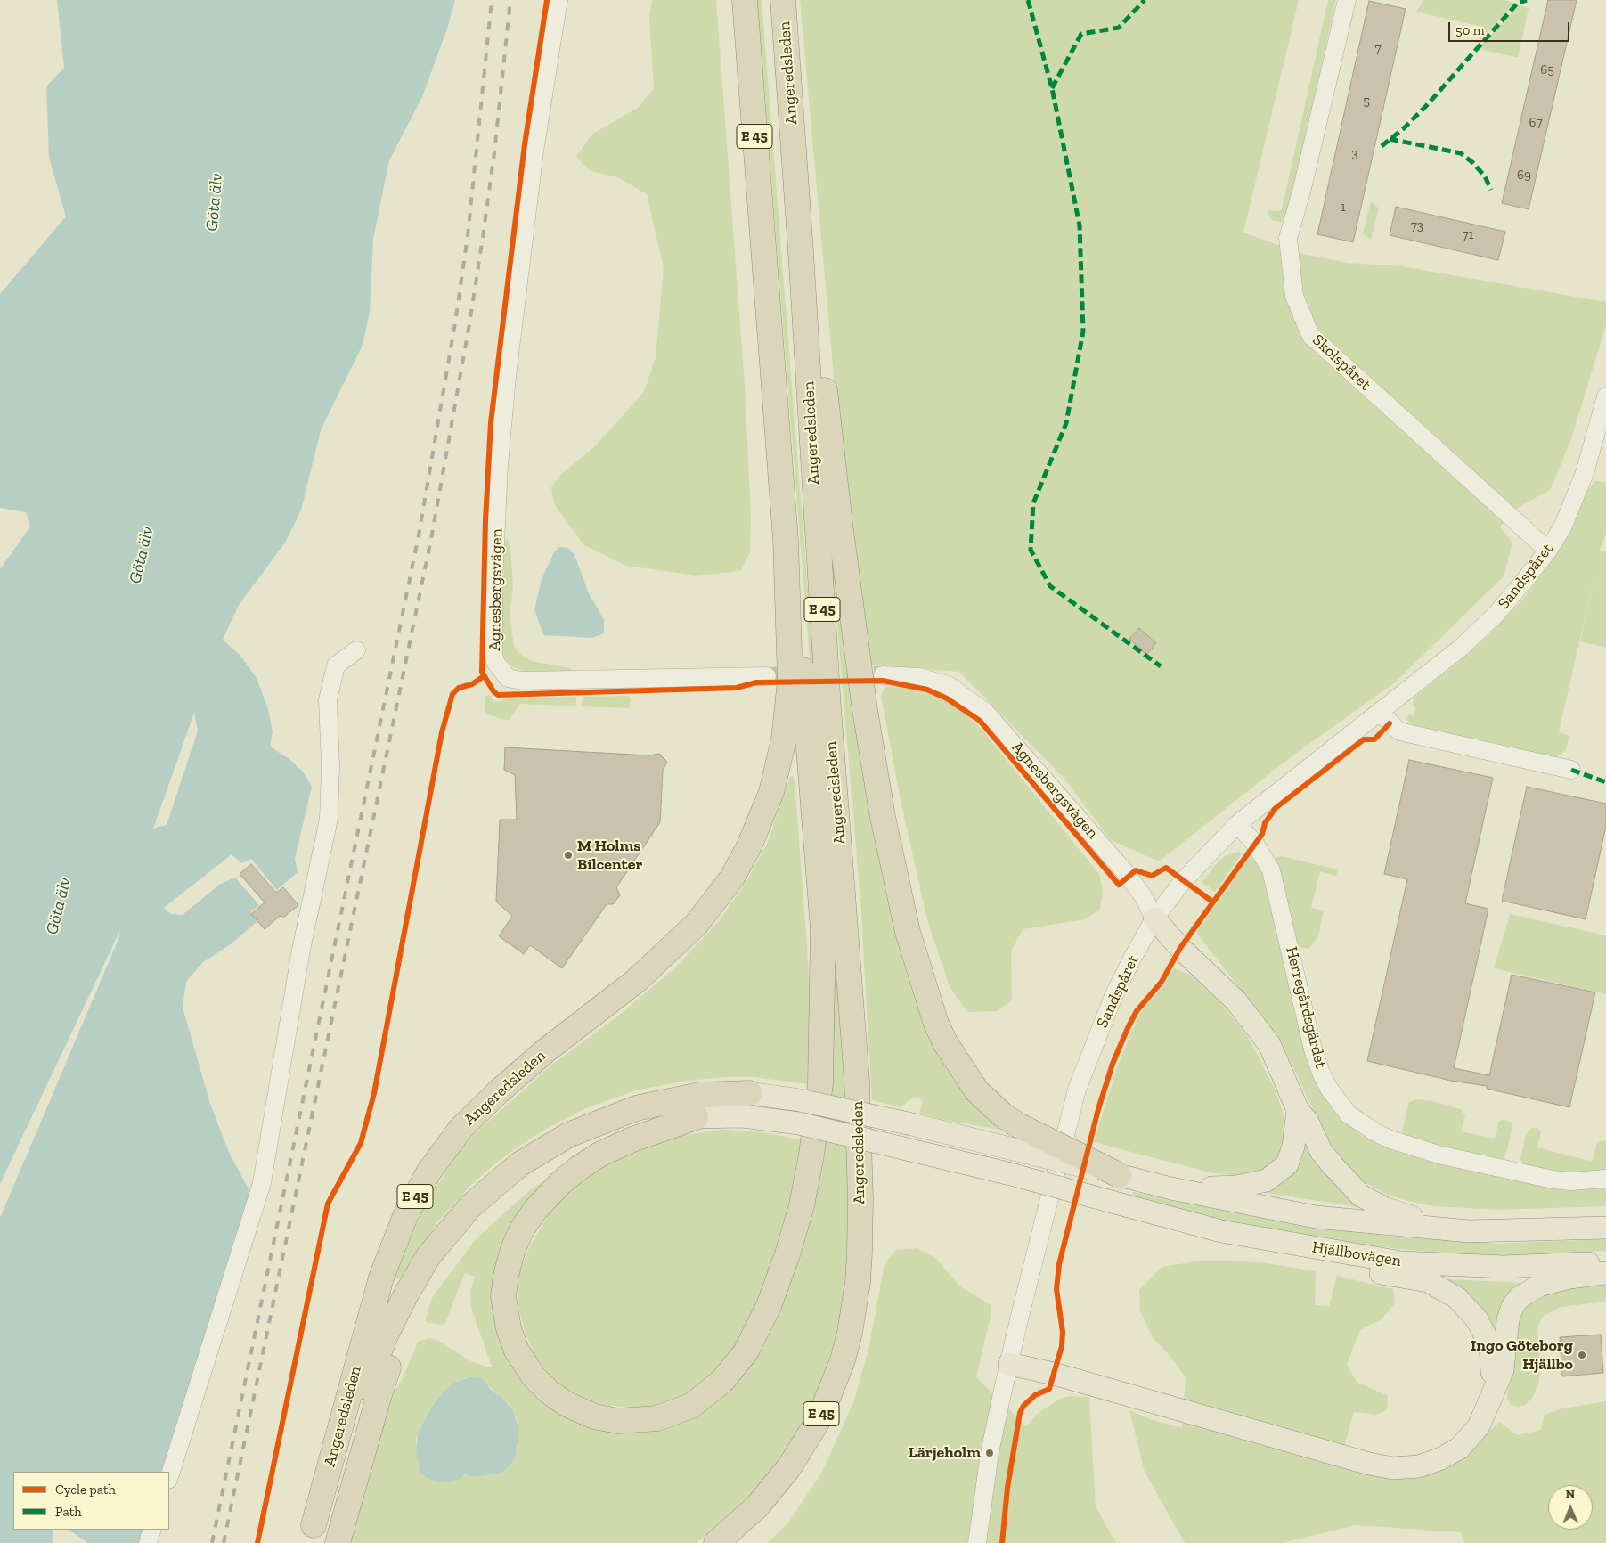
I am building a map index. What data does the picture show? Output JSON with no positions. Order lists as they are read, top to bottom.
{
  "streets": {
    "highway": ["Angeredsleden", "E 45"],
    "main road": ["Hjällbovägen"],
    "street": [
      "Skolspåret",
      "Sandspåret",
      "Agnesbergsvägen",
      "Herregårdsgärdet"
    ]
  },
  "crossings": [
    ["Skolspåret", "Sandspåret"],
    ["Sandspåret", "Agnesbergsvägen"],
    ["Sandspåret", "Herregårdsgärdet"]
  ],
  "water": ["Göta älv"],
  "places": ["M Holms Bilcenter", "Ingo Göteborg Hjällbo", "Lärjeholm"],
  "house_numbers": [
    "7",
    "65",
    "5",
    "67",
    "3",
    "69",
    "1",
    "73",
    "71"
  ],
  "legend": ["Cycle path", "Path"],
  "scale_bar": "50 m",
  "north": "top"
}
